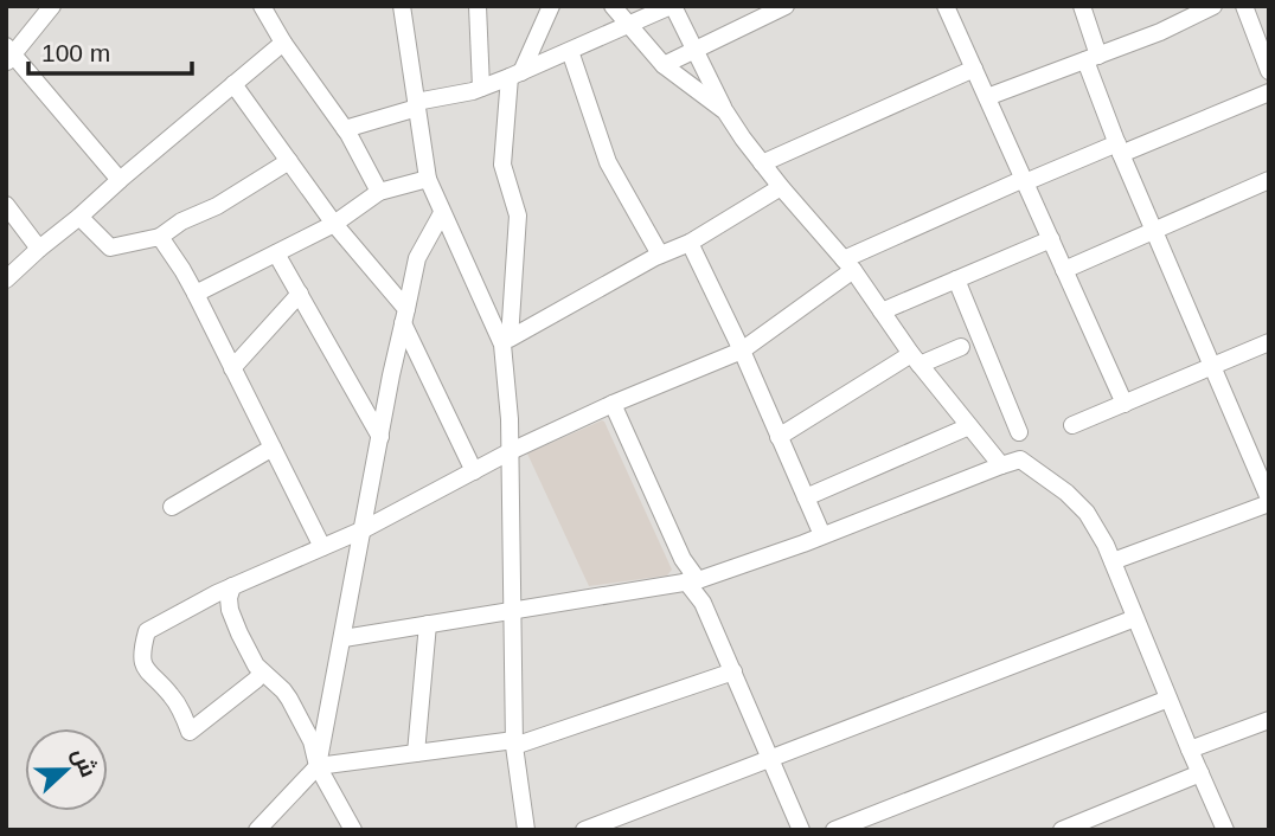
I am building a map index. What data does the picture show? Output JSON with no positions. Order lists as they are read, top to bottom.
{
  "scale_bar": "100 m",
  "north": "right"
}
